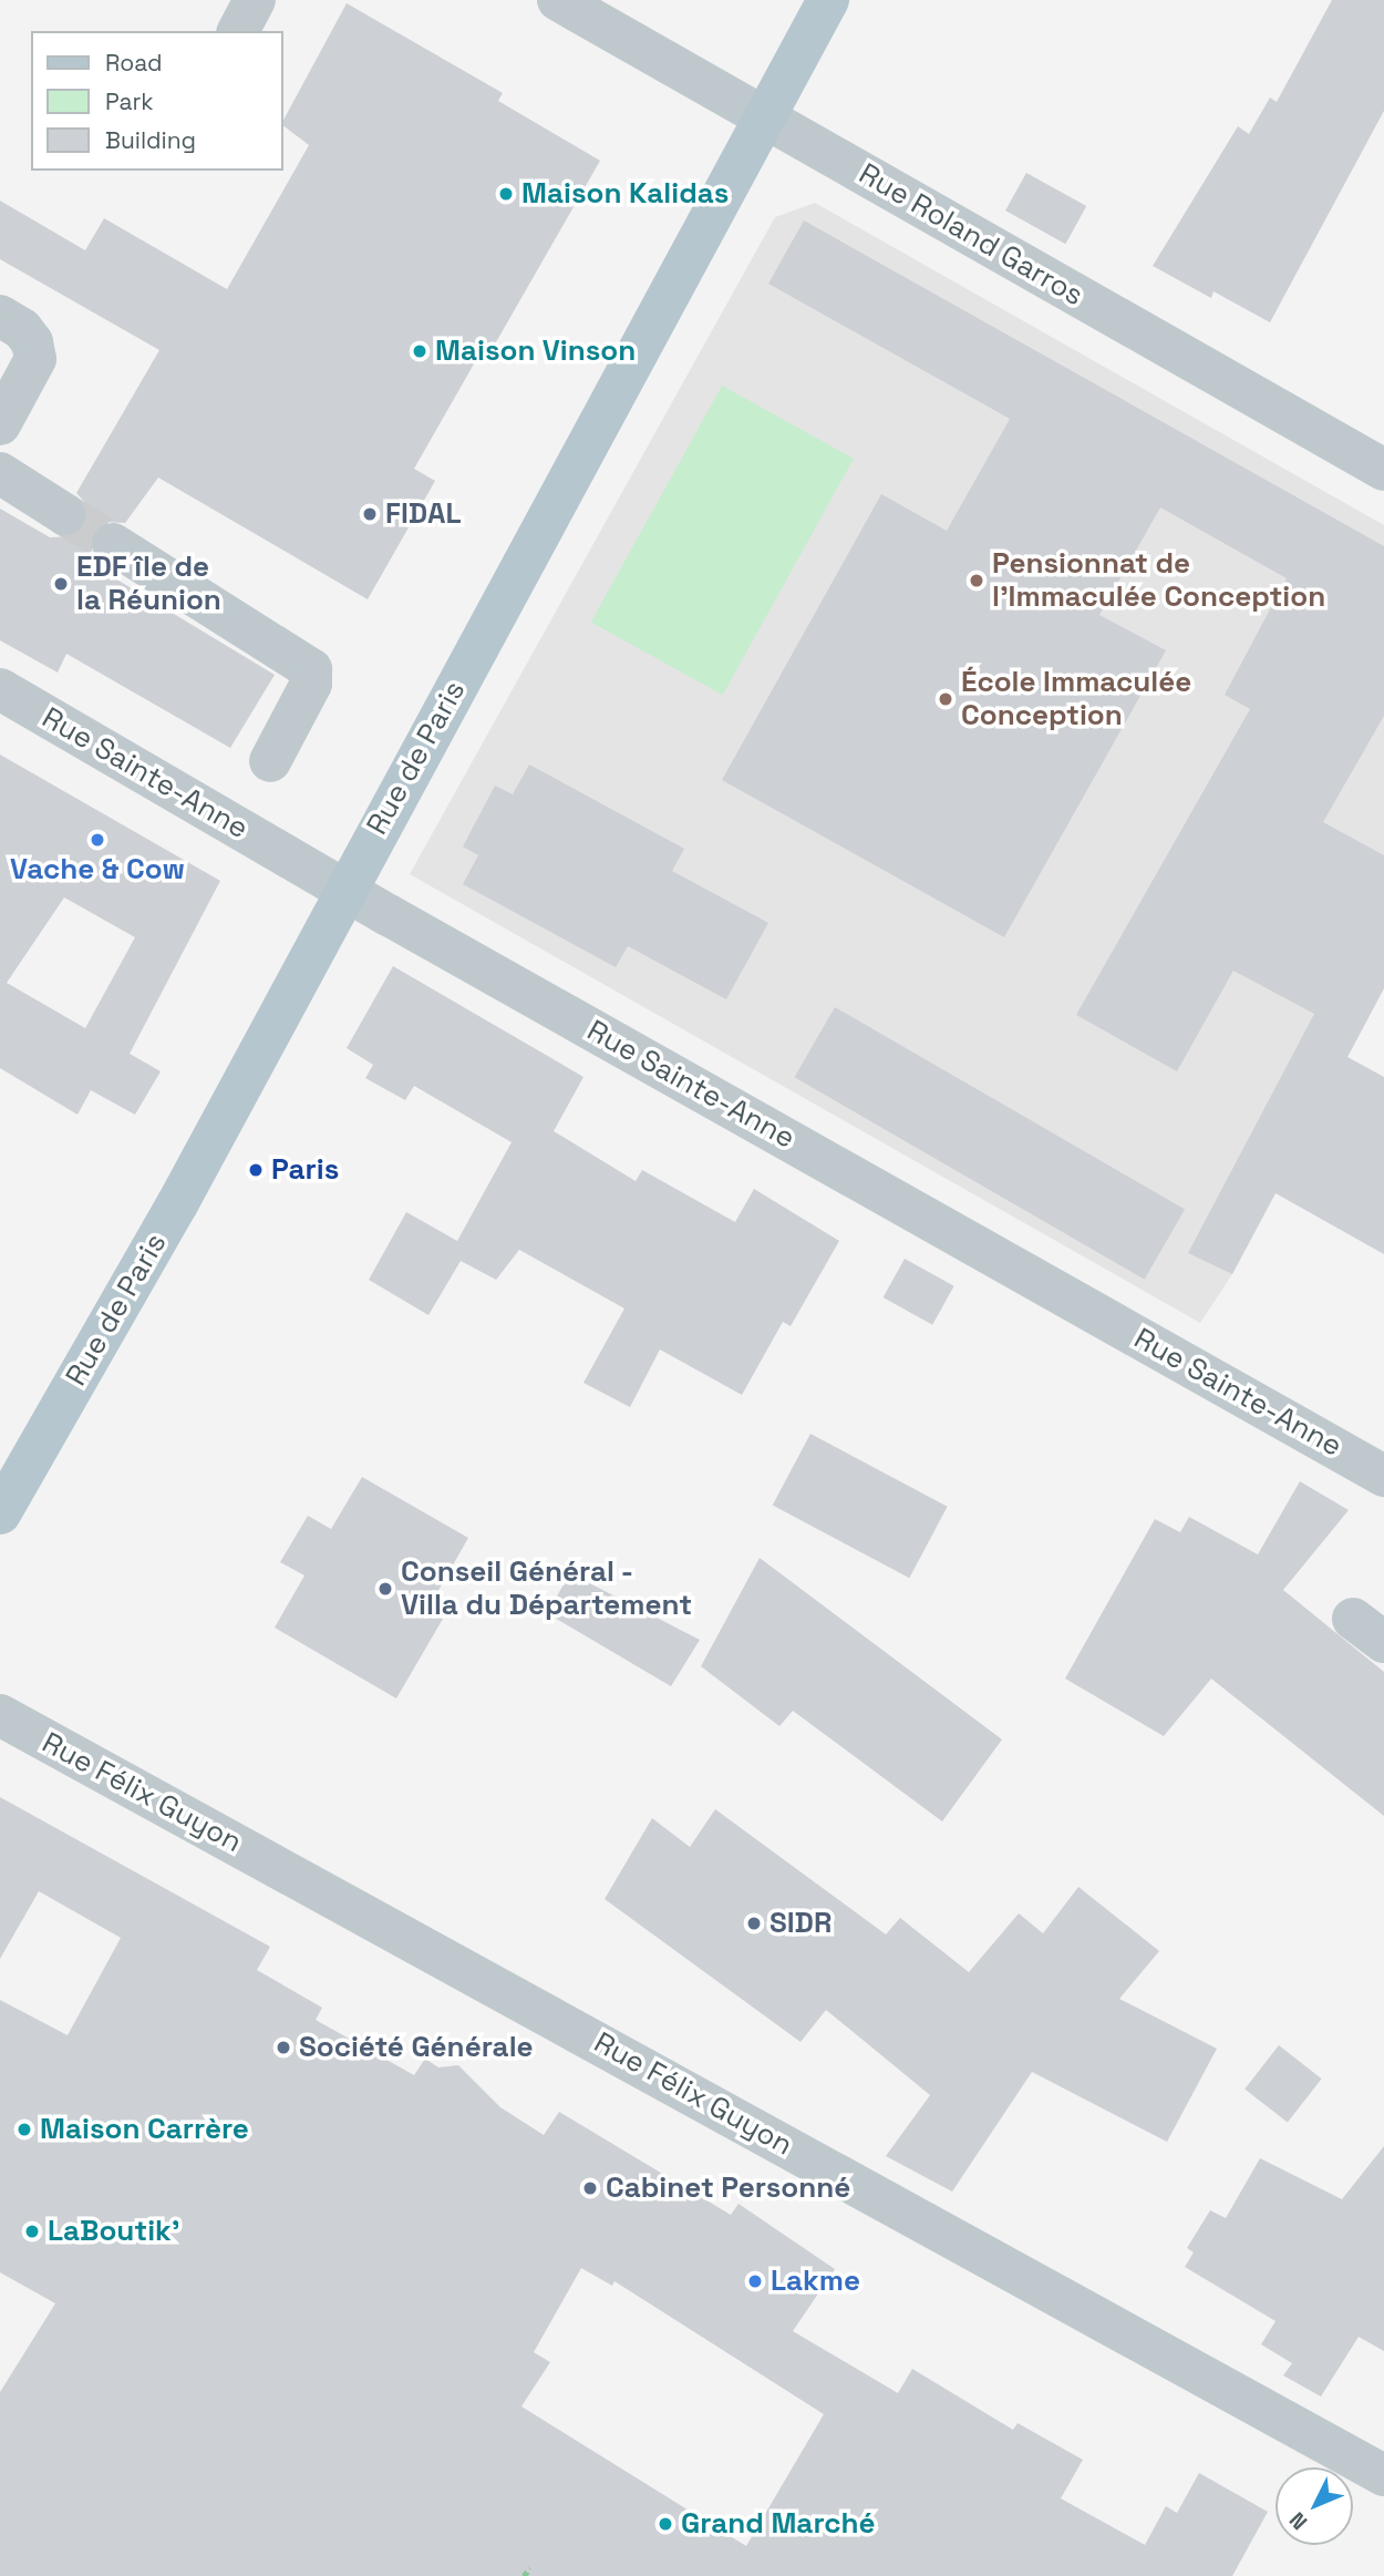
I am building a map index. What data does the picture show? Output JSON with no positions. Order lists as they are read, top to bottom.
{
  "streets": {
    "main road": ["Rue de Paris"],
    "street": ["Rue Roland Garros", "Rue Sainte-Anne", "Rue Félix Guyon"]
  },
  "crossings": [
    ["Rue Roland Garros", "Rue de Paris"],
    ["Rue de Paris", "Rue Sainte-Anne"]
  ],
  "places": [
    "Maison Kalidas",
    "Maison Vinson",
    "FIDAL",
    "Pensionnat de l'Immaculée Conception",
    "EDF île de la Réunion",
    "École Immaculée Conception",
    "Vache & Cow",
    "Paris",
    "Conseil Général - Villa du Département",
    "SIDR",
    "Société Générale",
    "Maison Carrère",
    "Cabinet Personné",
    "LaBoutik'",
    "Lakme",
    "Grand Marché"
  ],
  "legend": ["Road", "Park", "Building"],
  "north": "bottom left"
}
